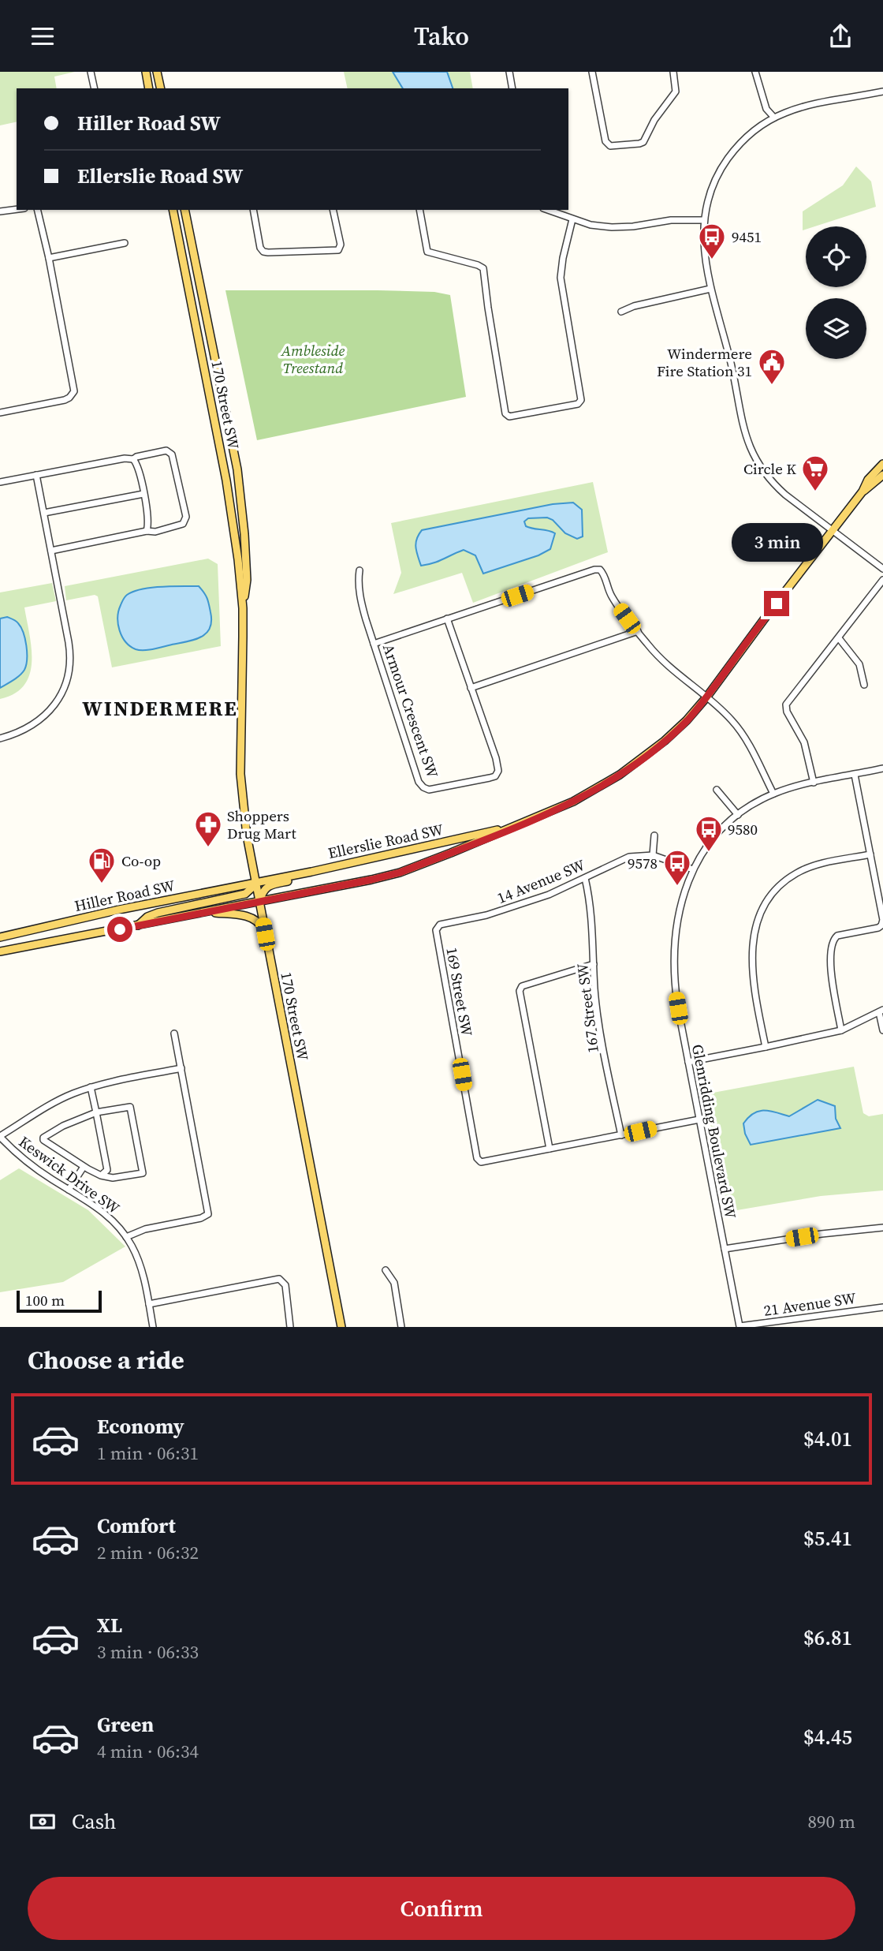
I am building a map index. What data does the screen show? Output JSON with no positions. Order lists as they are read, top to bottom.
{
  "streets": {
    "main road": ["170 Street SW", "Ellerslie Road SW", "Hiller Road SW"],
    "street": [
      "Armour Crescent SW",
      "14 Avenue SW",
      "169 Street SW",
      "167 Street SW",
      "Glenridding Boulevard SW",
      "Keswick Drive SW",
      "21 Avenue SW"
    ]
  },
  "crossings": [
    ["170 Street SW", "Ellerslie Road SW"],
    ["170 Street SW", "Hiller Road SW"],
    ["Ellerslie Road SW", "Hiller Road SW"],
    ["14 Avenue SW", "169 Street SW"],
    ["14 Avenue SW", "167 Street SW"],
    ["14 Avenue SW", "Glenridding Boulevard SW"],
    ["Glenridding Boulevard SW", "21 Avenue SW"]
  ],
  "districts": ["WINDERMERE"],
  "parks": ["Ambleside Treestand"],
  "places": {
    "bus stop": ["9451", "9580", "9578"],
    "public building": ["Windermere Fire Station 31"],
    "supermarket": ["Circle K"],
    "pharmacy": ["Shoppers Drug Mart"],
    "fuel station": ["Co-op"]
  },
  "scale_bar": "100 m",
  "page": {
    "header": "Tako",
    "banner": ["Hiller Road SW", "Ellerslie Road SW"],
    "bubble": "3 min",
    "scale": "100 m",
    "heading": "Choose a ride",
    "list": [
      {
        "name": "Economy",
        "note": "1 min · 06:31",
        "value": "$4.01"
      },
      {
        "name": "Comfort",
        "note": "2 min · 06:32",
        "value": "$5.41"
      },
      {
        "name": "XL",
        "note": "3 min · 06:33",
        "value": "$6.81"
      },
      {
        "name": "Green",
        "note": "4 min · 06:34",
        "value": "$4.45"
      }
    ],
    "pay": ["Cash", "890 m"],
    "buttons": "Confirm"
  }
}
